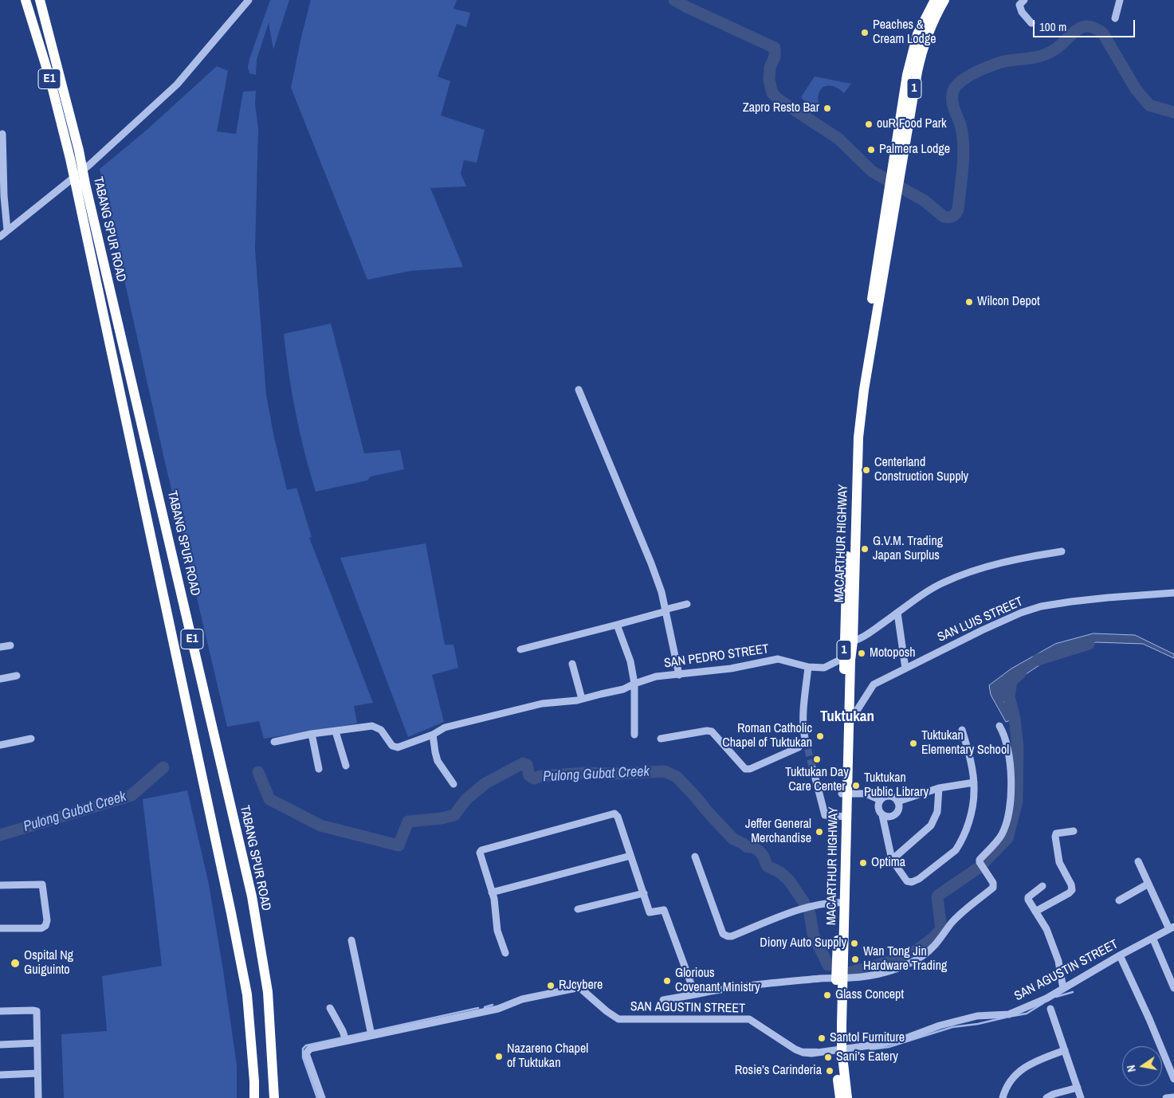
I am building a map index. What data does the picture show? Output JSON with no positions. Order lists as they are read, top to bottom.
{
  "streets": {
    "highway": [
      "E1",
      "1",
      "TABANG SPUR ROAD",
      "MACARTHUR HIGHWAY"
    ],
    "street": ["SAN LUIS STREET", "SAN PEDRO STREET", "SAN AGUSTIN STREET"]
  },
  "crossings": [
    ["MACARTHUR HIGHWAY", "SAN LUIS STREET"],
    ["MACARTHUR HIGHWAY", "SAN PEDRO STREET"],
    ["MACARTHUR HIGHWAY", "SAN AGUSTIN STREET"]
  ],
  "districts": ["Tuktukan"],
  "water": ["Pulong Gubat Creek"],
  "places": [
    "Peaches & Cream Lodge",
    "Zapro Resto Bar",
    "ouR Food Park",
    "Palmera Lodge",
    "Wilcon Depot",
    "Centerland Construction Supply",
    "G.V.M. Trading Japan Surplus",
    "Motoposh",
    "Roman Catholic Chapel of Tuktukan",
    "Tuktukan Elementary School",
    "Tuktukan Day Care Center",
    "Tuktukan Public Library",
    "Jeffer General Merchandise",
    "Optima",
    "Diony Auto Supply",
    "Wan Tong Jin Hardware Trading",
    "Ospital Ng Guiguinto",
    "Glorious Covenant Ministry",
    "RJcybere",
    "Glass Concept",
    "Santol Furniture",
    "Nazareno Chapel of Tuktukan",
    "Sani’s Eatery",
    "Rosie’s Carinderia"
  ],
  "scale_bar": "100 m",
  "north": "left"
}
